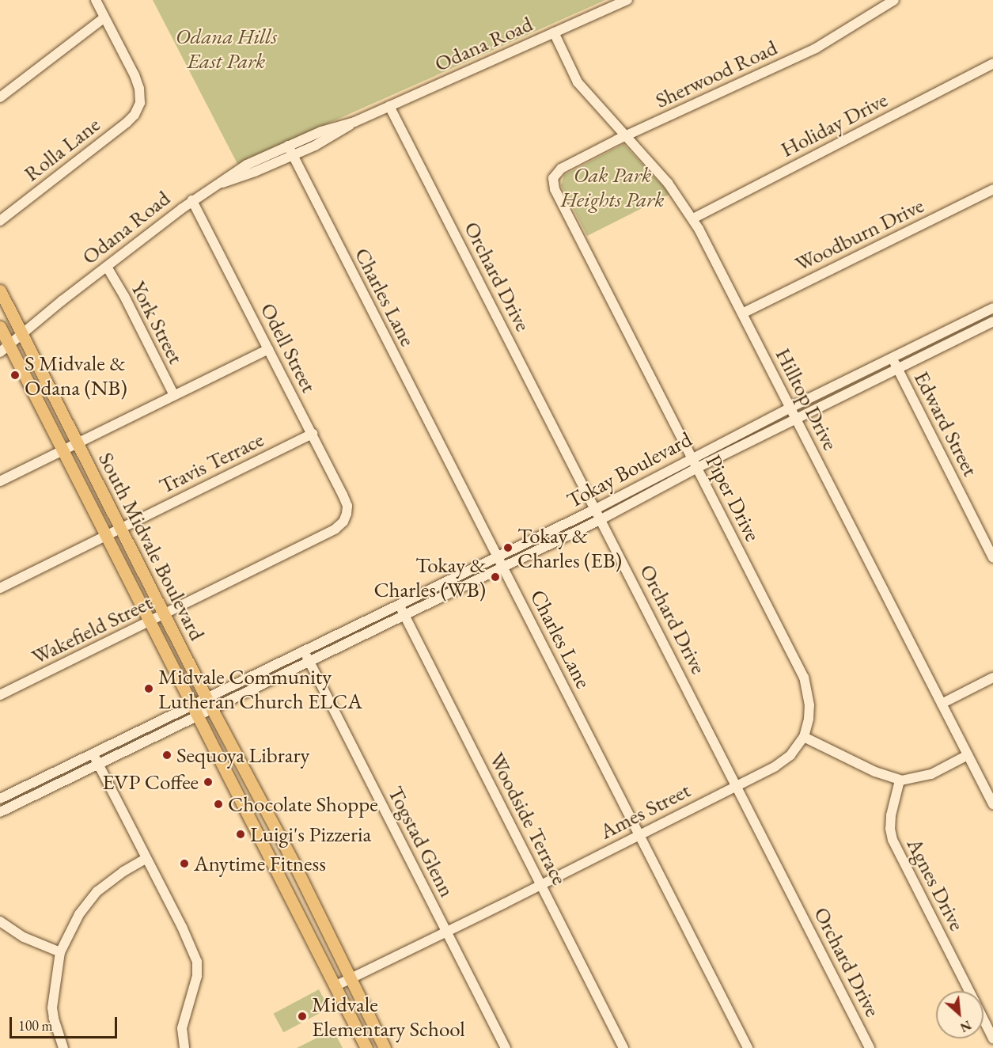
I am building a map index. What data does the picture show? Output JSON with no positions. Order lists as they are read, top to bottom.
{
  "streets": {
    "main road": ["South Midvale Boulevard"],
    "street": [
      "Odana Road",
      "Sherwood Road",
      "Holiday Drive",
      "Rolla Lane",
      "Woodburn Drive",
      "Orchard Drive",
      "Charles Lane",
      "York Street",
      "Odell Street",
      "Hilltop Drive",
      "Edward Street",
      "Travis Terrace",
      "Tokay Boulevard",
      "Piper Drive",
      "Wakefield Street",
      "Ames Street",
      "Woodside Terrace",
      "Togstad Glenn",
      "Agnes Drive"
    ]
  },
  "crossings": [
    ["Odana Road", "Orchard Drive"],
    ["Odana Road", "Charles Lane"],
    ["Odana Road", "York Street"],
    ["Odana Road", "Odell Street"],
    ["Odana Road", "Hilltop Drive"],
    ["Odana Road", "South Midvale Boulevard"],
    ["Sherwood Road", "Hilltop Drive"],
    ["Sherwood Road", "Piper Drive"],
    ["Holiday Drive", "Hilltop Drive"],
    ["Woodburn Drive", "Hilltop Drive"],
    ["Orchard Drive", "Tokay Boulevard"],
    ["Orchard Drive", "Ames Street"],
    ["Charles Lane", "Tokay Boulevard"],
    ["Charles Lane", "Ames Street"],
    ["Odell Street", "Travis Terrace"],
    ["Odell Street", "Wakefield Street"],
    ["Hilltop Drive", "Tokay Boulevard"],
    ["Edward Street", "Tokay Boulevard"],
    ["Travis Terrace", "South Midvale Boulevard"],
    ["Tokay Boulevard", "Piper Drive"],
    ["Tokay Boulevard", "South Midvale Boulevard"],
    ["Tokay Boulevard", "Woodside Terrace"],
    ["Tokay Boulevard", "Togstad Glenn"],
    ["Piper Drive", "Ames Street"],
    ["South Midvale Boulevard", "Wakefield Street"],
    ["South Midvale Boulevard", "Ames Street"],
    ["Ames Street", "Woodside Terrace"],
    ["Ames Street", "Togstad Glenn"]
  ],
  "parks": ["Odana Hills East Park", "Oak Park Heights Park"],
  "places": [
    "S Midvale & Odana (NB)",
    "Tokay & Charles (EB)",
    "Tokay & Charles (WB)",
    "Midvale Community Lutheran Church ELCA",
    "Sequoya Library",
    "EVP Coffee",
    "Chocolate Shoppe",
    "Luigi's Pizzeria",
    "Anytime Fitness",
    "Midvale Elementary School"
  ],
  "scale_bar": "100 m",
  "north": "bottom right"
}
